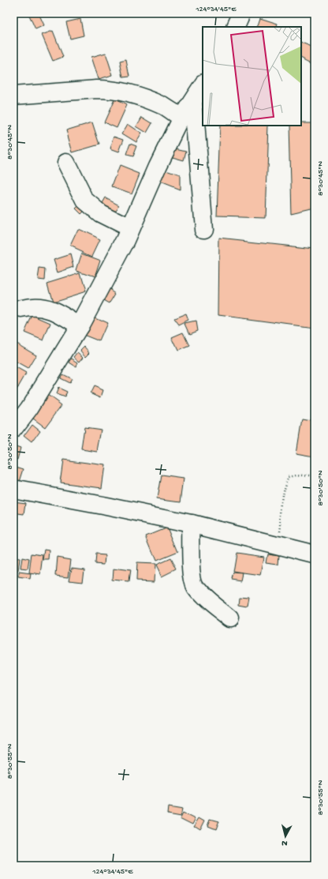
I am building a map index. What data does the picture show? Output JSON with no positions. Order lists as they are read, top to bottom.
{
  "north": "bottom",
  "coordinates": [
    "124°34'45\"E",
    "8°30'45\"N",
    "8°30'50\"N",
    "8°30'55\"N"
  ]
}
